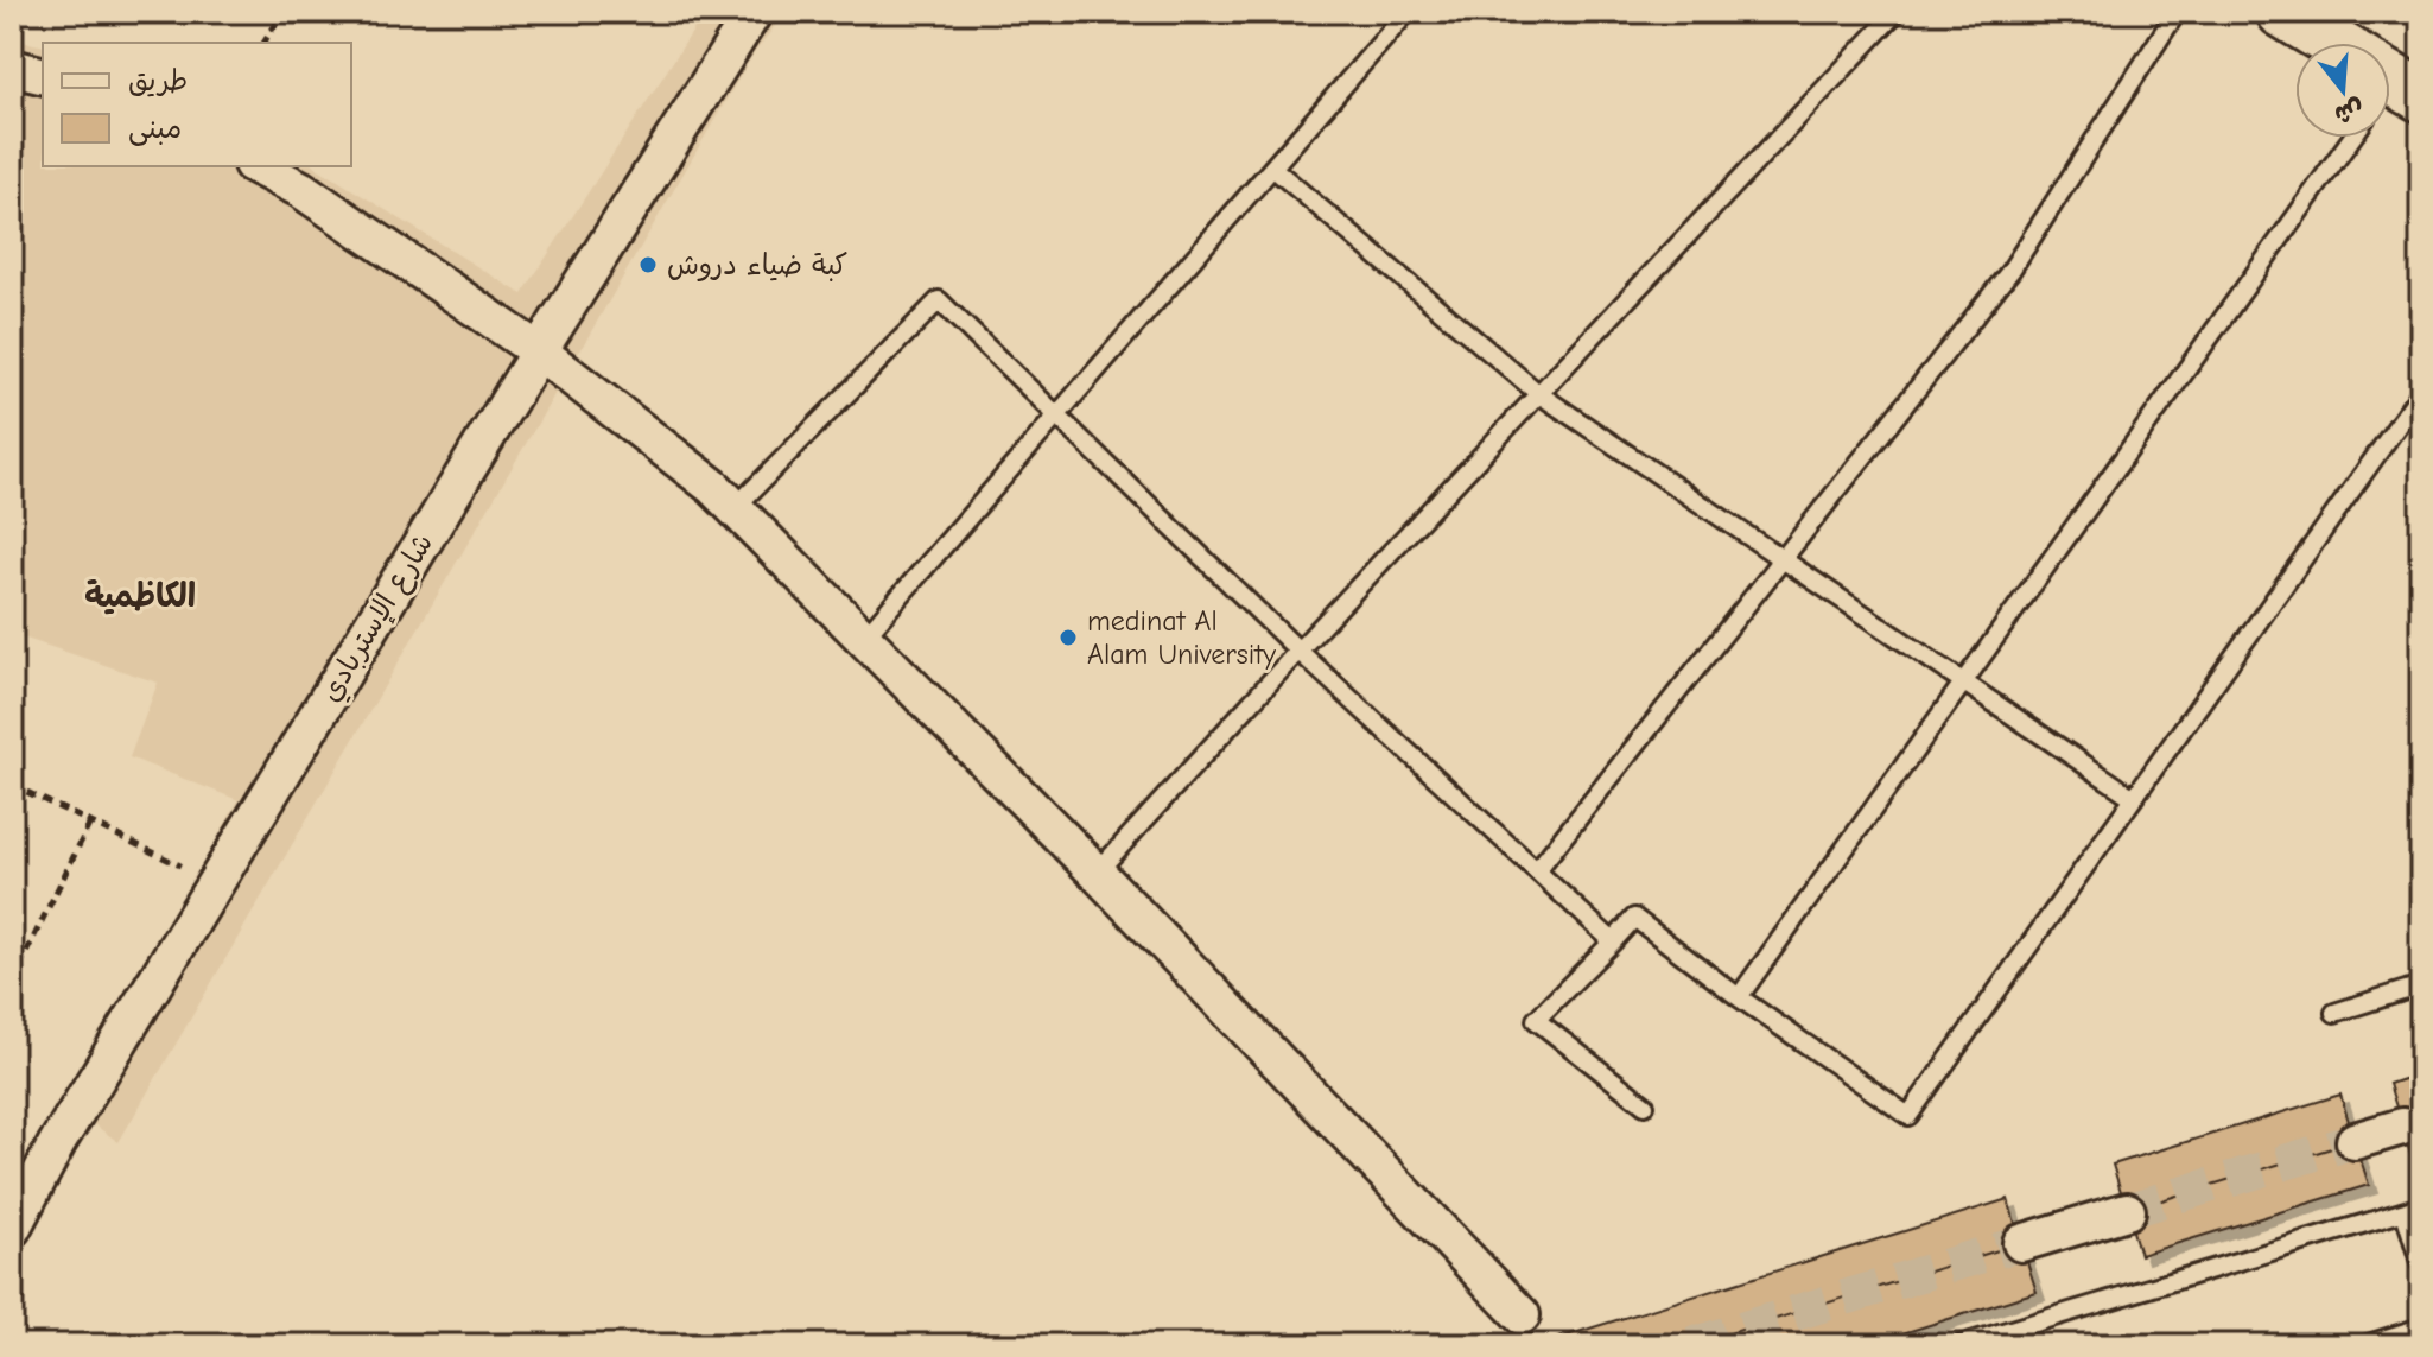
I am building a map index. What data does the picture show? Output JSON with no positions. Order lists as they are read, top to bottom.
{
  "streets": {
    "street": ["شارع الإستربادي"]
  },
  "districts": ["الكاظمية"],
  "places": ["كبة ضياء دروش", "medinat Al Alam University"],
  "legend": ["طريق", "مبنى"],
  "north": "bottom"
}
